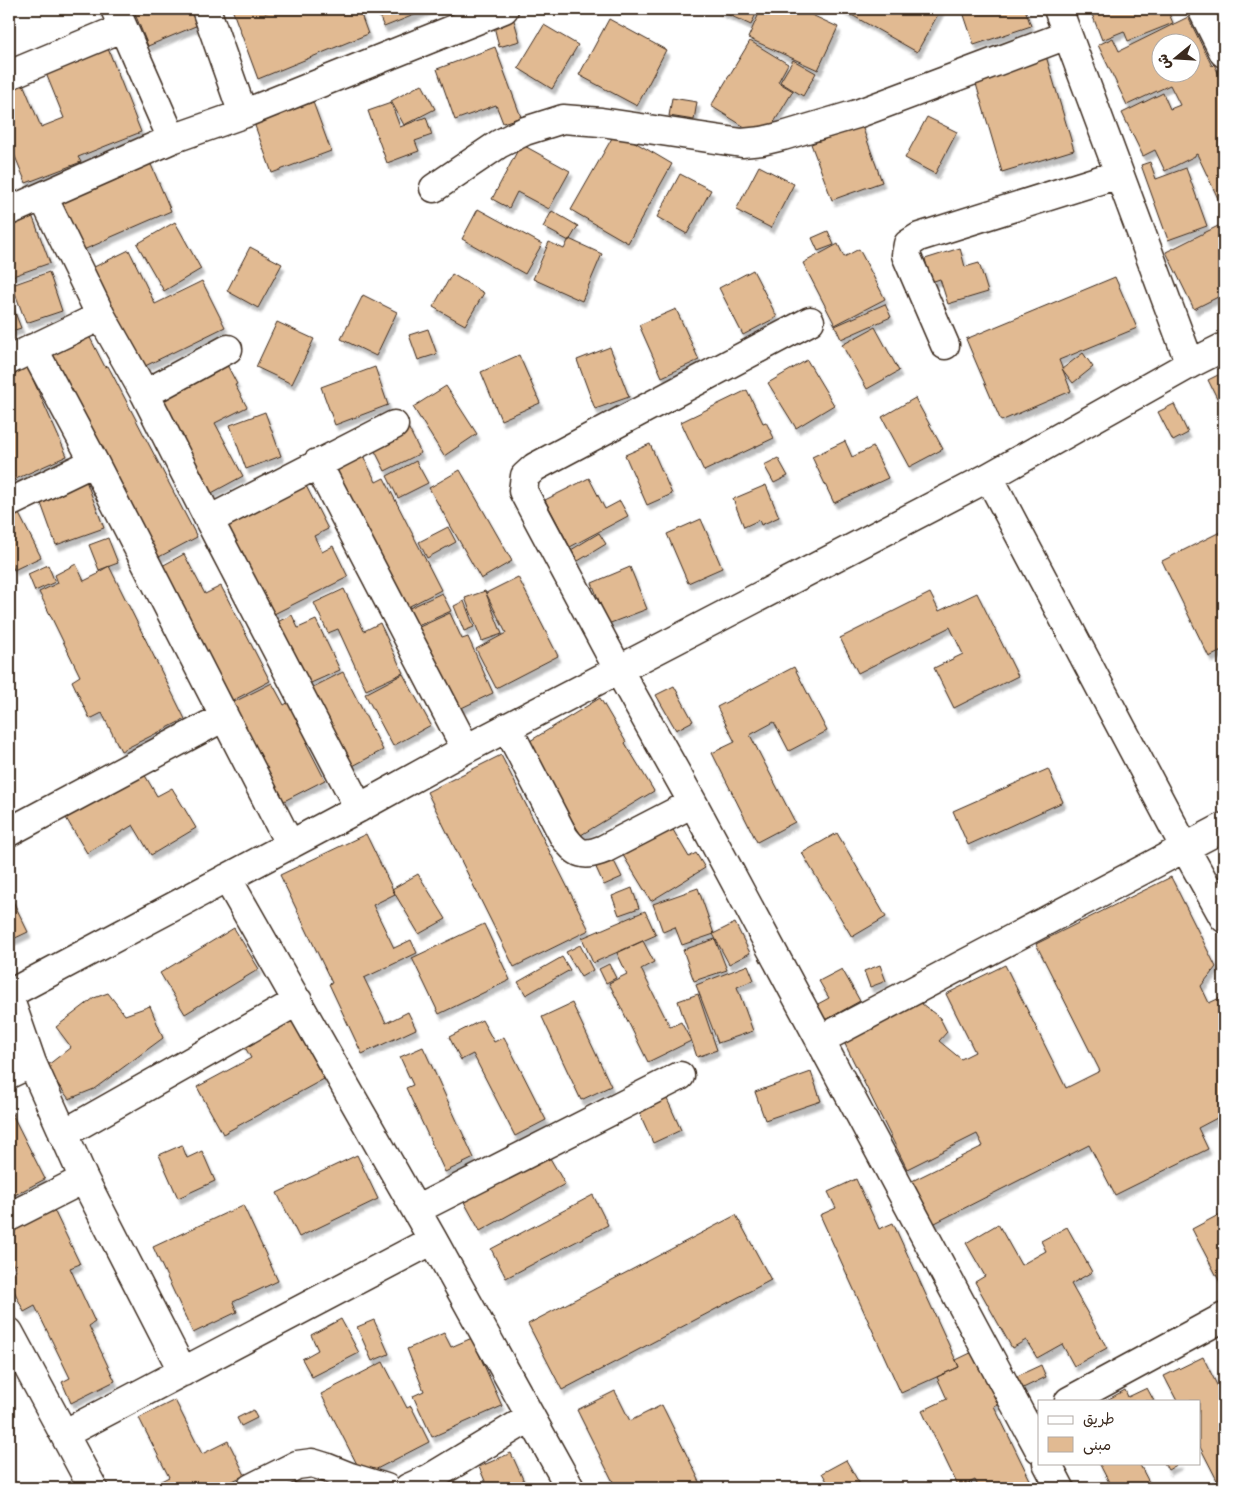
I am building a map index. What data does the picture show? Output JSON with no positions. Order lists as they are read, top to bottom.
{
  "legend": ["طريق", "مبنى"],
  "north": "left"
}
